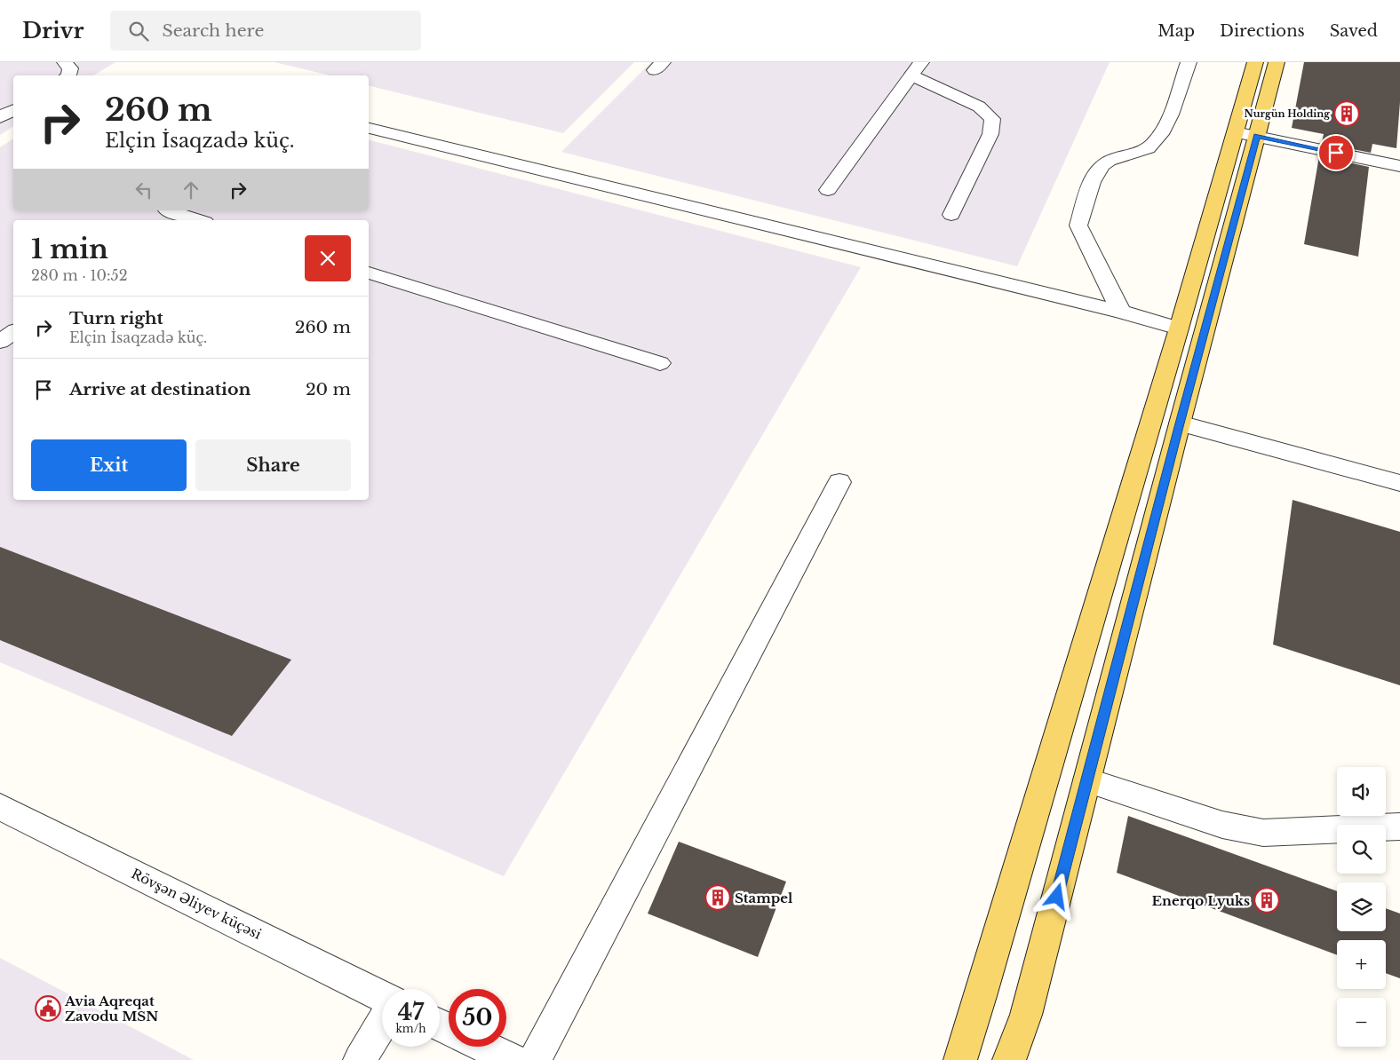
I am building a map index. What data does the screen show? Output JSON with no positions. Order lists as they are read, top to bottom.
{
  "streets": {
    "street": ["Rövşən Əliyev küçəsi"]
  },
  "places": {
    "building": ["Nurgün Holding", "Stampel", "Enerqo Lyuks"],
    "public building": ["Avia Aqreqat Zavodu MSN"]
  },
  "page": {
    "header": "Drivr",
    "search": "Search here",
    "nav": ["Map", "Directions", "Saved"],
    "turn": ["260 m", "Elçin İsaqzadə küç."],
    "heading": ["1 min", "280 m · 10:52"],
    "list": [
      {
        "name": "Turn right",
        "note": "Elçin İsaqzadə küç.",
        "value": "260 m"
      },
      {
        "name": "Arrive at destination",
        "value": "20 m"
      }
    ],
    "buttons": ["Exit", "Share"],
    "map_buttons": ["+", "−"],
    "speed": "47 km/h",
    "limit": "50"
  }
}
